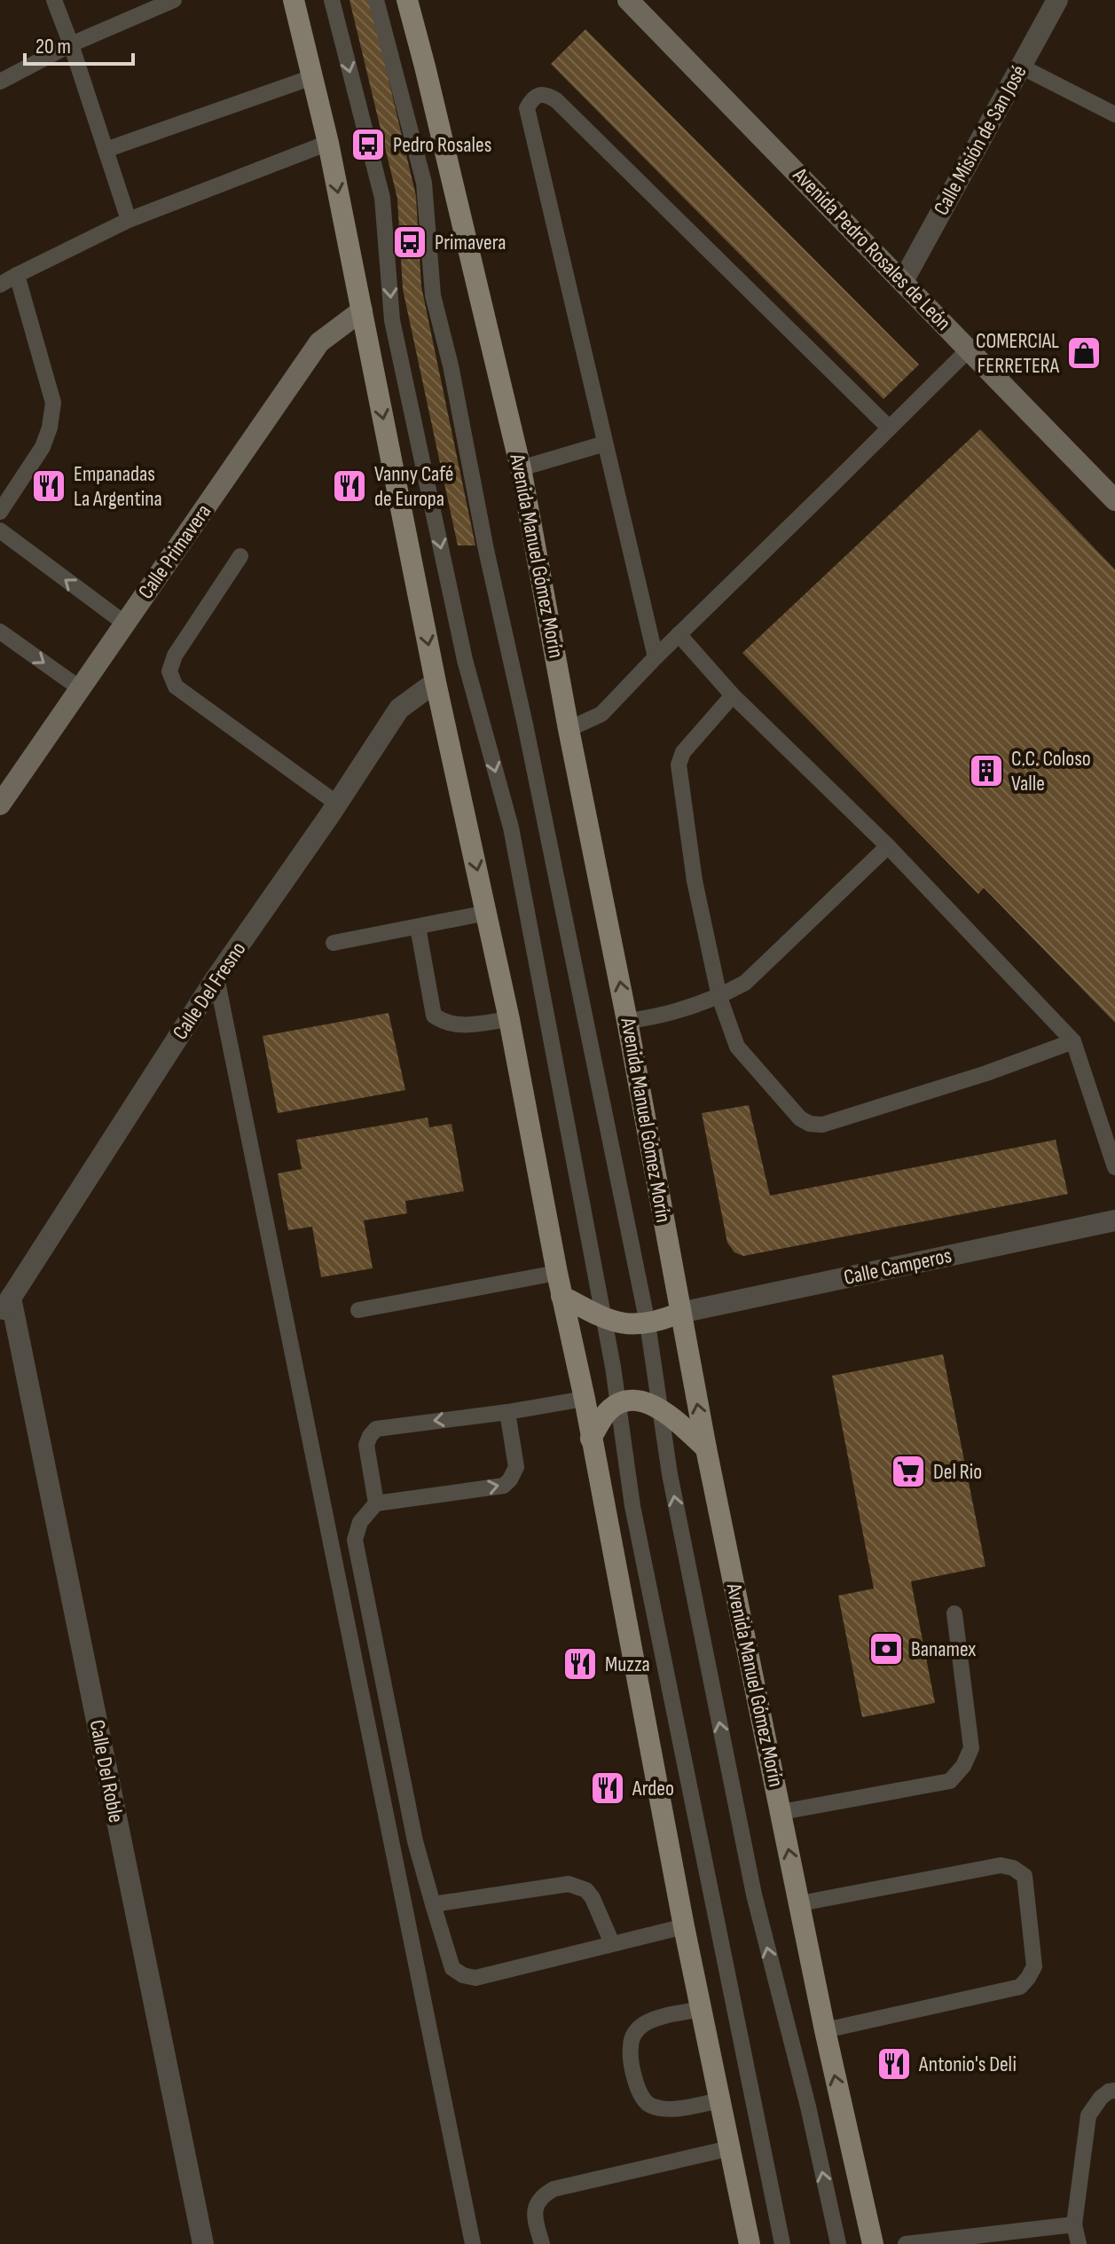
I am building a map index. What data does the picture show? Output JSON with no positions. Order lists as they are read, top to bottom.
{
  "streets": {
    "main road": ["Avenida Pedro Rosales de León", "Calle Primavera", "Avenida Manuel Gómez Morín"],
    "street": [
      "Calle Misión de San José",
      "Calle Del Fresno",
      "Calle Camperos",
      "Calle Del Roble"
    ]
  },
  "crossings": [
    ["Calle Misión de San José", "Avenida Pedro Rosales de León"],
    ["Avenida Manuel Gómez Morín", "Calle Camperos"],
    ["Calle Del Fresno", "Calle Del Roble"]
  ],
  "places": {
    "bus stop": ["Pedro Rosales", "Primavera"],
    "shop": ["COMERCIAL FERRETERA"],
    "restaurant": [
      "Empanadas La Argentina",
      "Vanny Café de Europa",
      "Muzza",
      "Ardeo",
      "Antonio's Deli"
    ],
    "building": ["C.C. Coloso Valle"],
    "supermarket": ["Del Rio"],
    "bank": ["Banamex"]
  },
  "scale_bar": "20 m"
}
